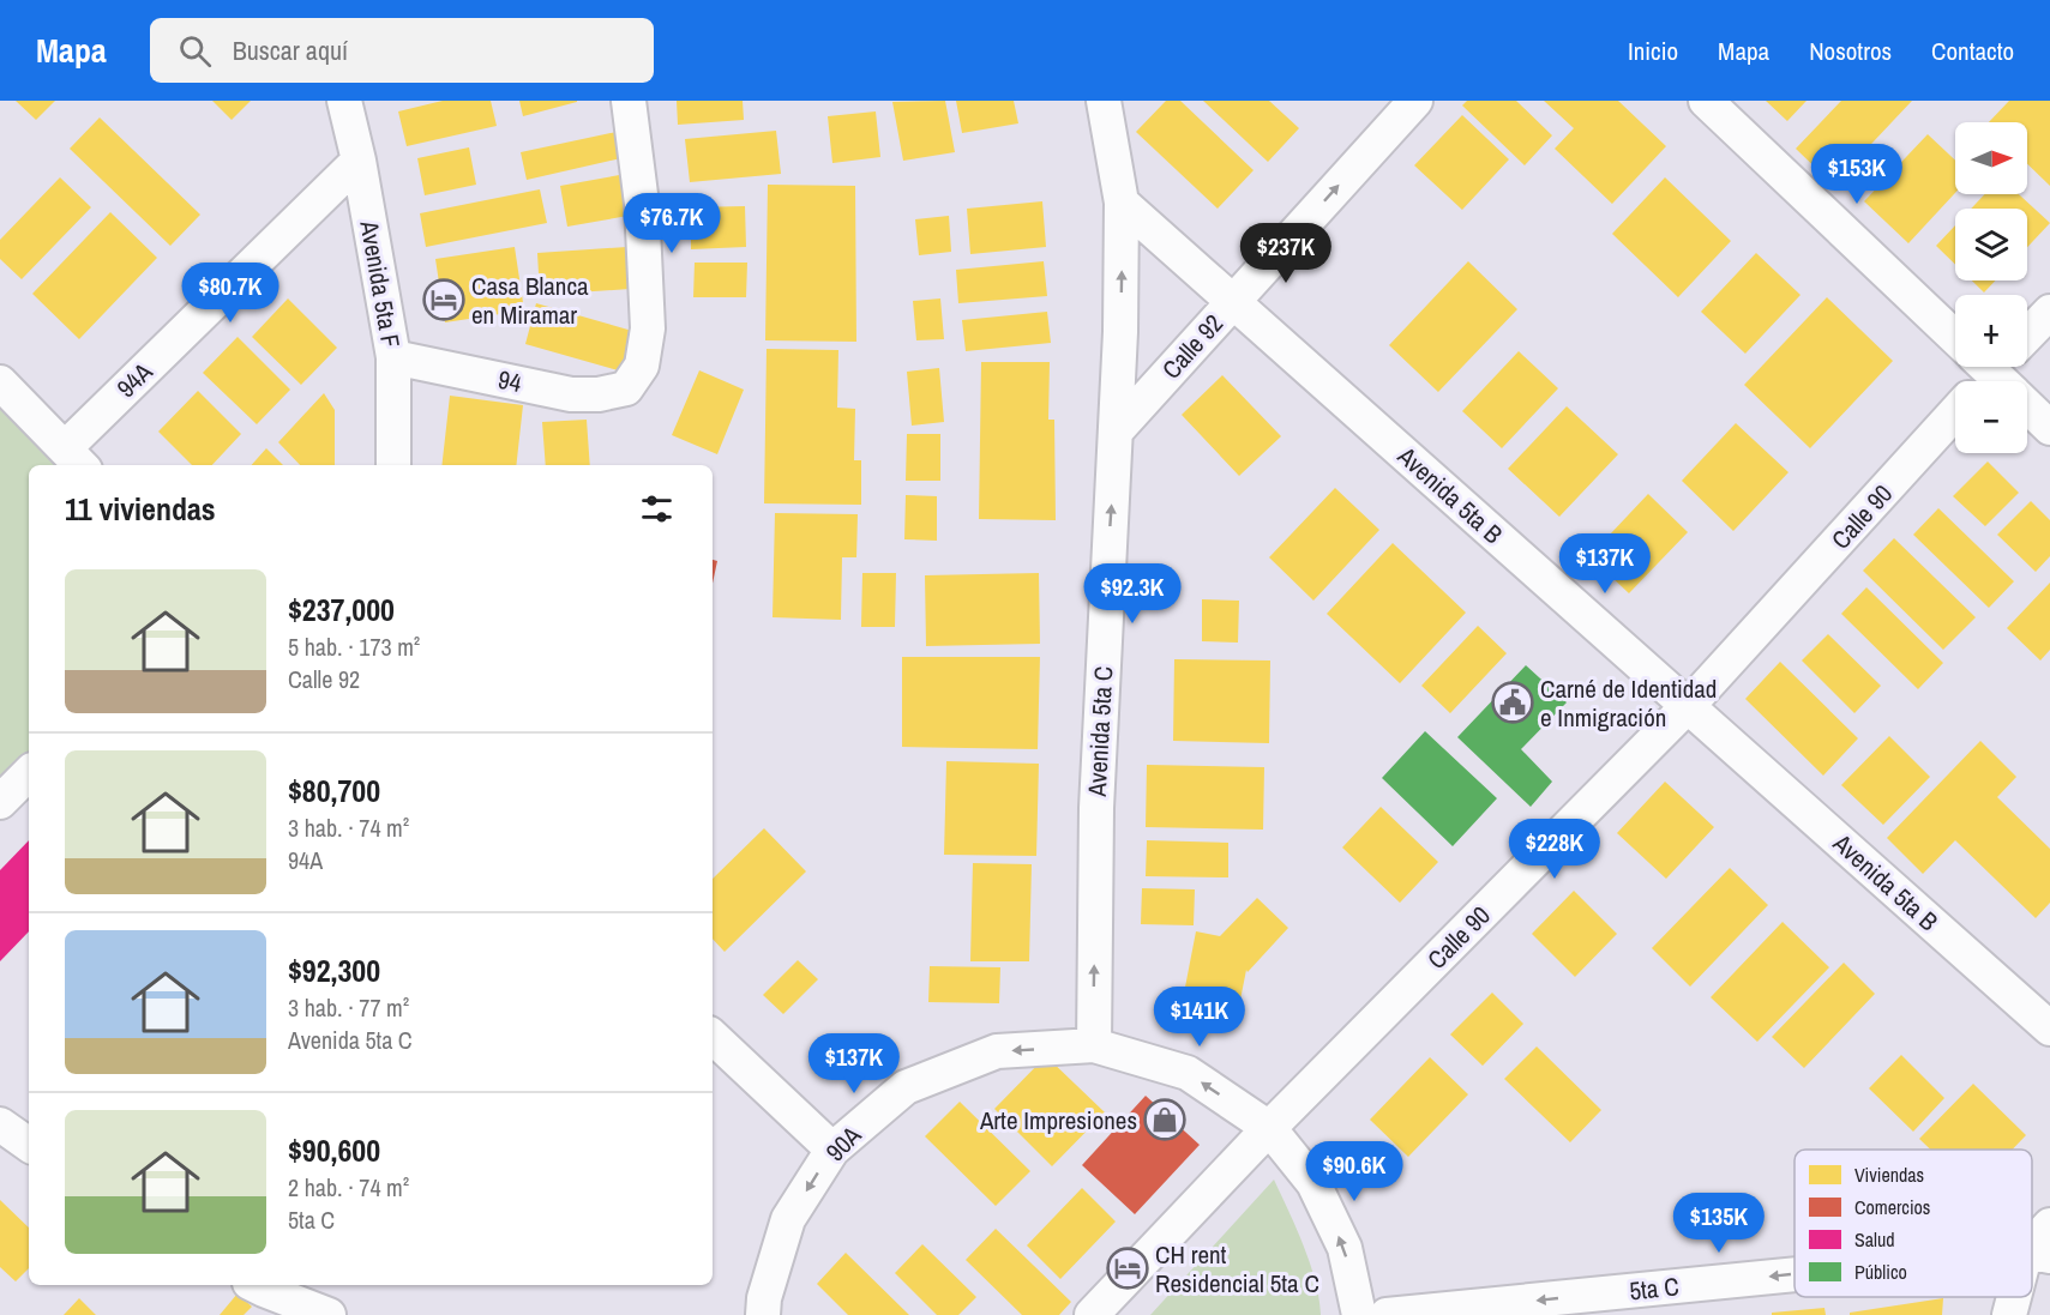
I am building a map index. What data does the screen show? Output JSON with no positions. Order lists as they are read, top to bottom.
{
  "streets": {
    "street": [
      "Avenida 5ta F",
      "Calle 92",
      "94A",
      "94",
      "Avenida 5ta B",
      "Calle 90",
      "Avenida 5ta C",
      "90A",
      "5ta C"
    ]
  },
  "crossings": [
    ["Avenida 5ta F", "94A"],
    ["Avenida 5ta F", "94"],
    ["Calle 92", "Avenida 5ta B"],
    ["Calle 92", "Avenida 5ta C"],
    ["Avenida 5ta B", "Calle 90"],
    ["Avenida 5ta B", "Avenida 5ta C"],
    ["Avenida 5ta C", "90A"]
  ],
  "one_way": [
    "Calle 92",
    "Avenida 5ta C",
    "90A",
    "5ta C"
  ],
  "places": {
    "hotel": ["Casa Blanca en Miramar", "CH rent Residencial 5ta C"],
    "public building": ["Carné de Identidad e Inmigración"],
    "shop": ["Arte Impresiones"]
  },
  "legend": [
    "Viviendas",
    "Comercios",
    "Salud",
    "Público"
  ],
  "north": "right",
  "page": {
    "header": "Mapa",
    "search": "Buscar aquí",
    "nav": [
      "Inicio",
      "Mapa",
      "Nosotros",
      "Contacto"
    ],
    "map_buttons": ["+", "−"],
    "price": [
      "$153K",
      "$76.7K",
      "$237K",
      "$80.7K",
      "$137K",
      "$92.3K",
      "$228K",
      "$141K",
      "$137K",
      "$90.6K",
      "$135K"
    ],
    "heading": "11 viviendas",
    "list": [
      {
        "name": "$237,000",
        "note": "5 hab. · 173 m² · Calle 92"
      },
      {
        "name": "$80,700",
        "note": "3 hab. · 74 m² · 94A"
      },
      {
        "name": "$92,300",
        "note": "3 hab. · 77 m² · Avenida 5ta C"
      },
      {
        "name": "$90,600",
        "note": "2 hab. · 74 m² · 5ta C"
      }
    ]
  }
}
